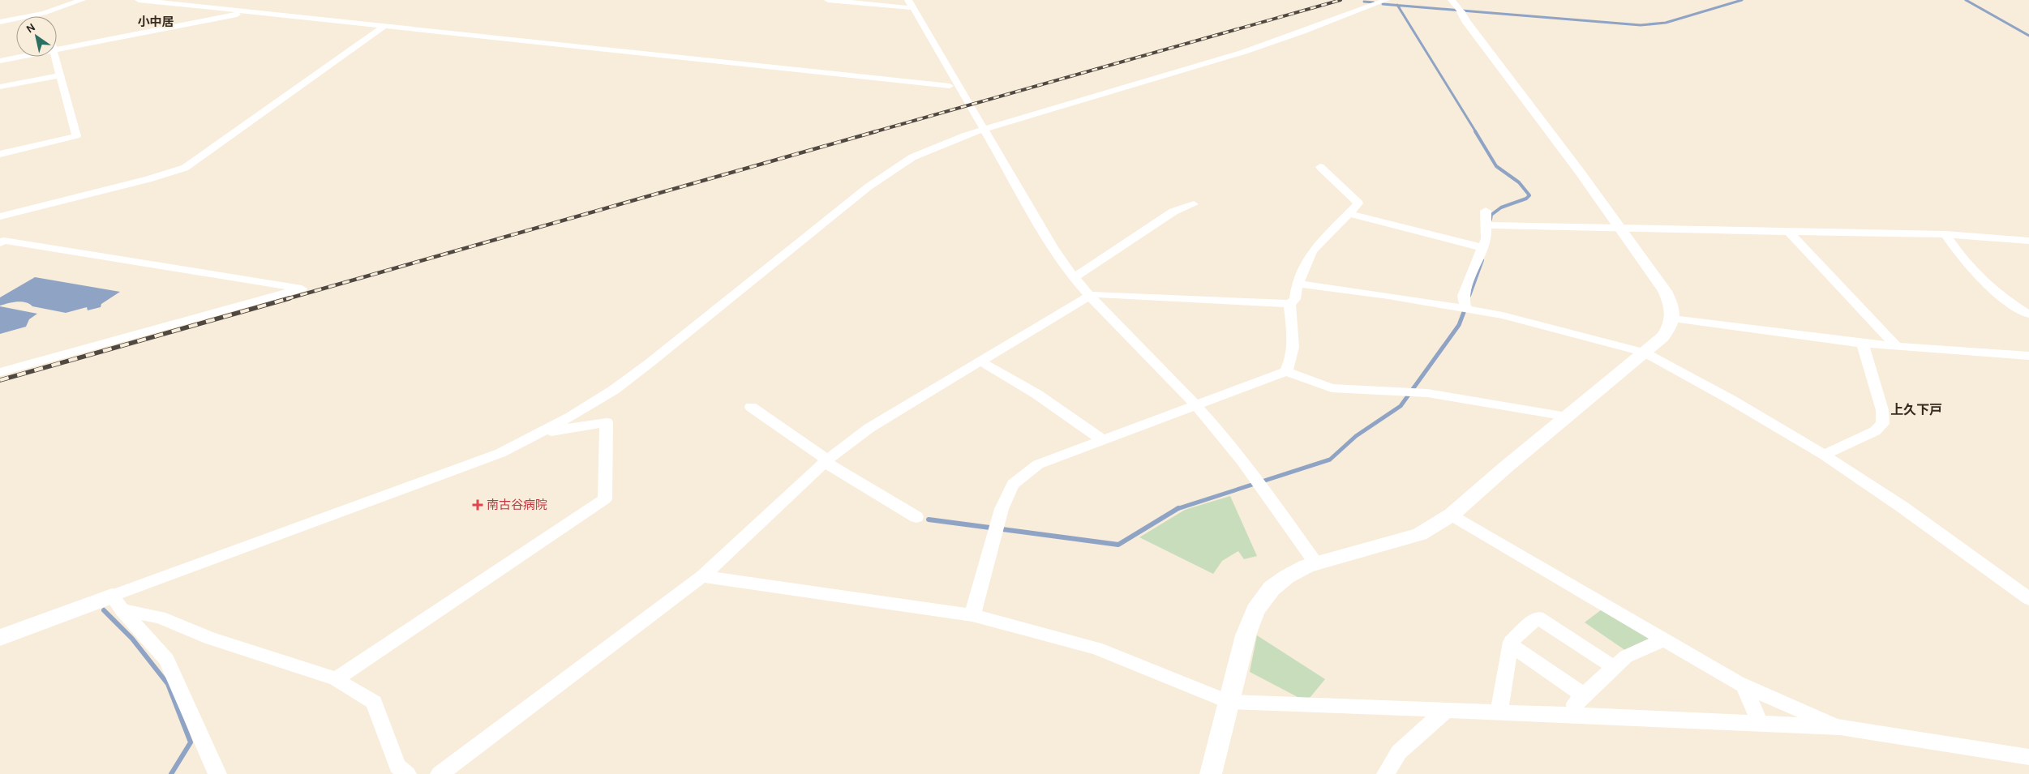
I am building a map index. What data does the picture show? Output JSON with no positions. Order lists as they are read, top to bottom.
{
  "districts": ["小中居", "上久下戸"],
  "places": {
    "health": ["南古谷病院"]
  },
  "north": "top left"
}
